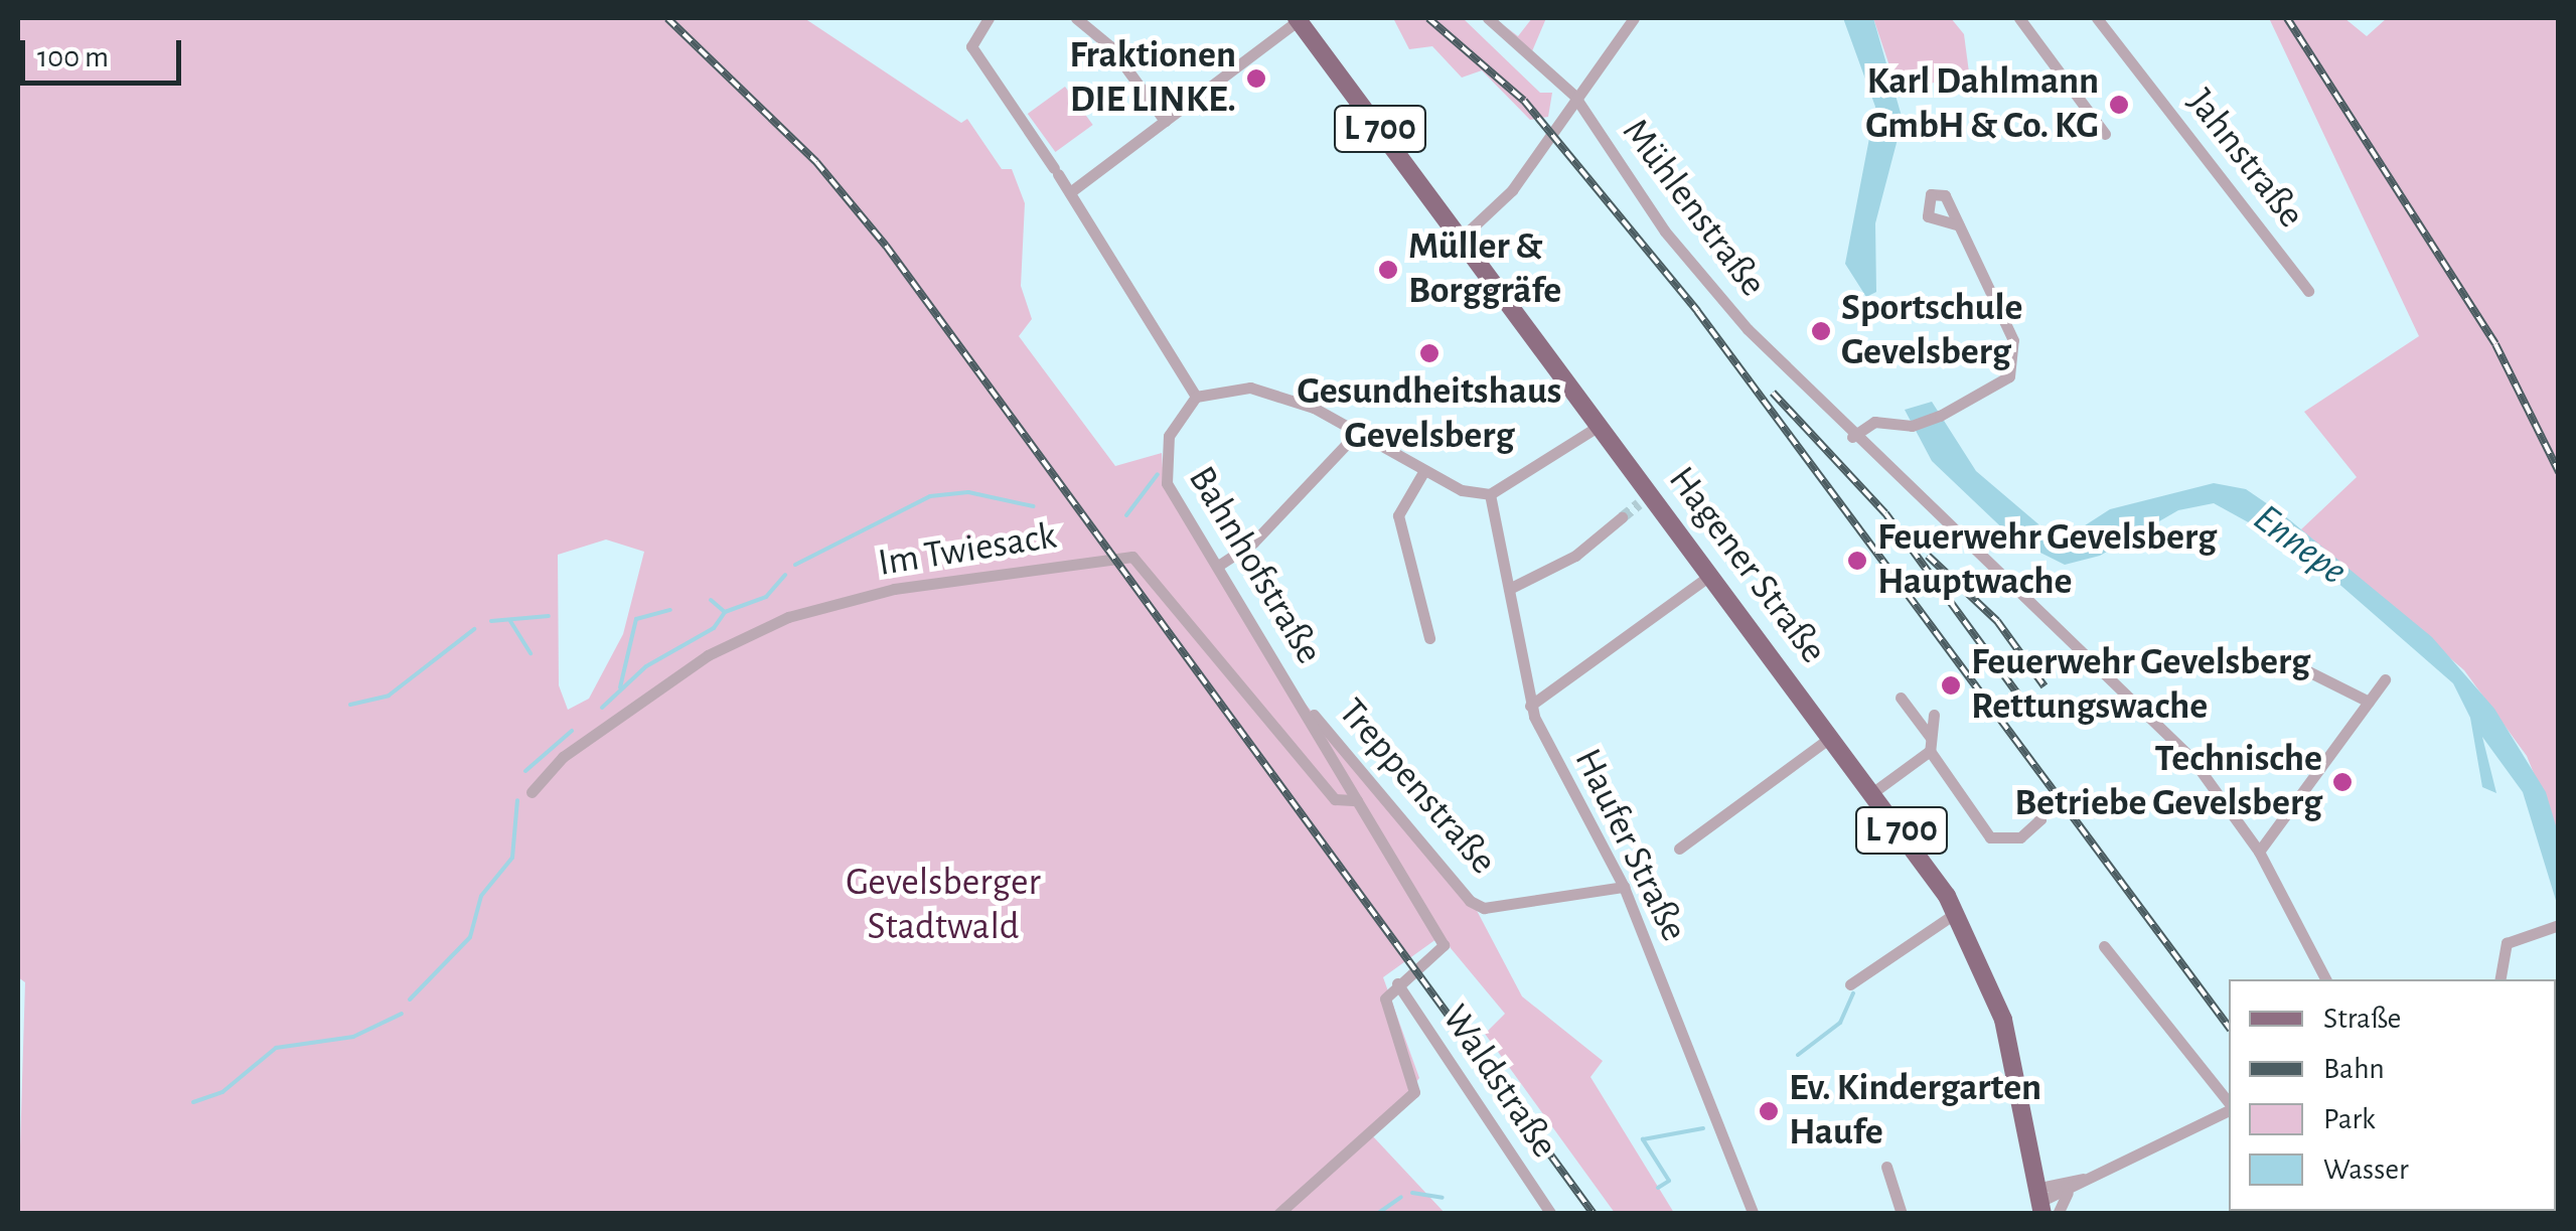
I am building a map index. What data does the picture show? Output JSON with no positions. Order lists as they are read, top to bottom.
{
  "streets": {
    "main road": ["L 700", "Hagener Straße"],
    "street": [
      "Jahnstraße",
      "Mühlenstraße",
      "Im Twiesack",
      "Bahnhofstraße",
      "Treppenstraße",
      "Haufer Straße",
      "Waldstraße"
    ]
  },
  "crossings": [
    ["Im Twiesack", "Bahnhofstraße"],
    ["Bahnhofstraße", "Treppenstraße"],
    ["Bahnhofstraße", "Waldstraße"],
    ["Treppenstraße", "Haufer Straße"]
  ],
  "water": ["Ennepe"],
  "parks": ["Gevelsberger Stadtwald"],
  "places": [
    "Fraktionen DIE LINKE.",
    "Karl Dahlmann GmbH & Co. KG",
    "Müller & Borggräfe",
    "Sportschule Gevelsberg",
    "Gesundheitshaus Gevelsberg",
    "Feuerwehr Gevelsberg Hauptwache",
    "Feuerwehr Gevelsberg Rettungswache",
    "Technische Betriebe Gevelsberg",
    "Ev. Kindergarten Haufe"
  ],
  "legend": [
    "Straße",
    "Bahn",
    "Park",
    "Wasser"
  ],
  "scale_bar": "100 m"
}
